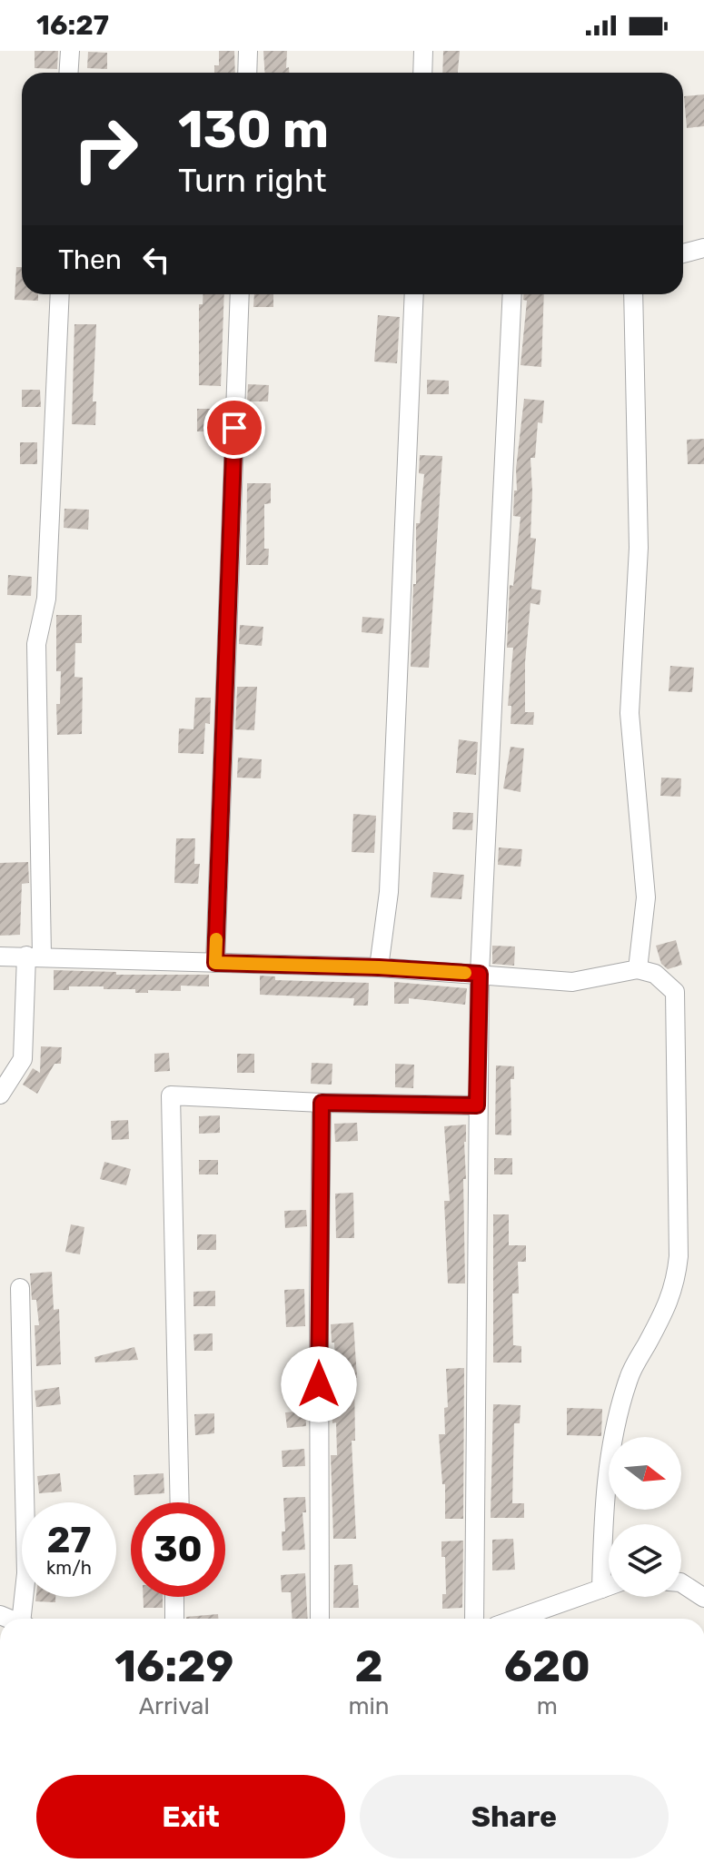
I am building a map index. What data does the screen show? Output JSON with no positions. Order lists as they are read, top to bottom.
{
  "north": "right",
  "page": {
    "status": "16:27",
    "turn": ["130 m", "Turn right"],
    "then": "Then",
    "speed": "27 km/h",
    "limit": "30",
    "eta": [
      "16:29",
      "Arrival",
      "2",
      "min",
      "620",
      "m"
    ],
    "buttons": ["Exit", "Share"]
  }
}
